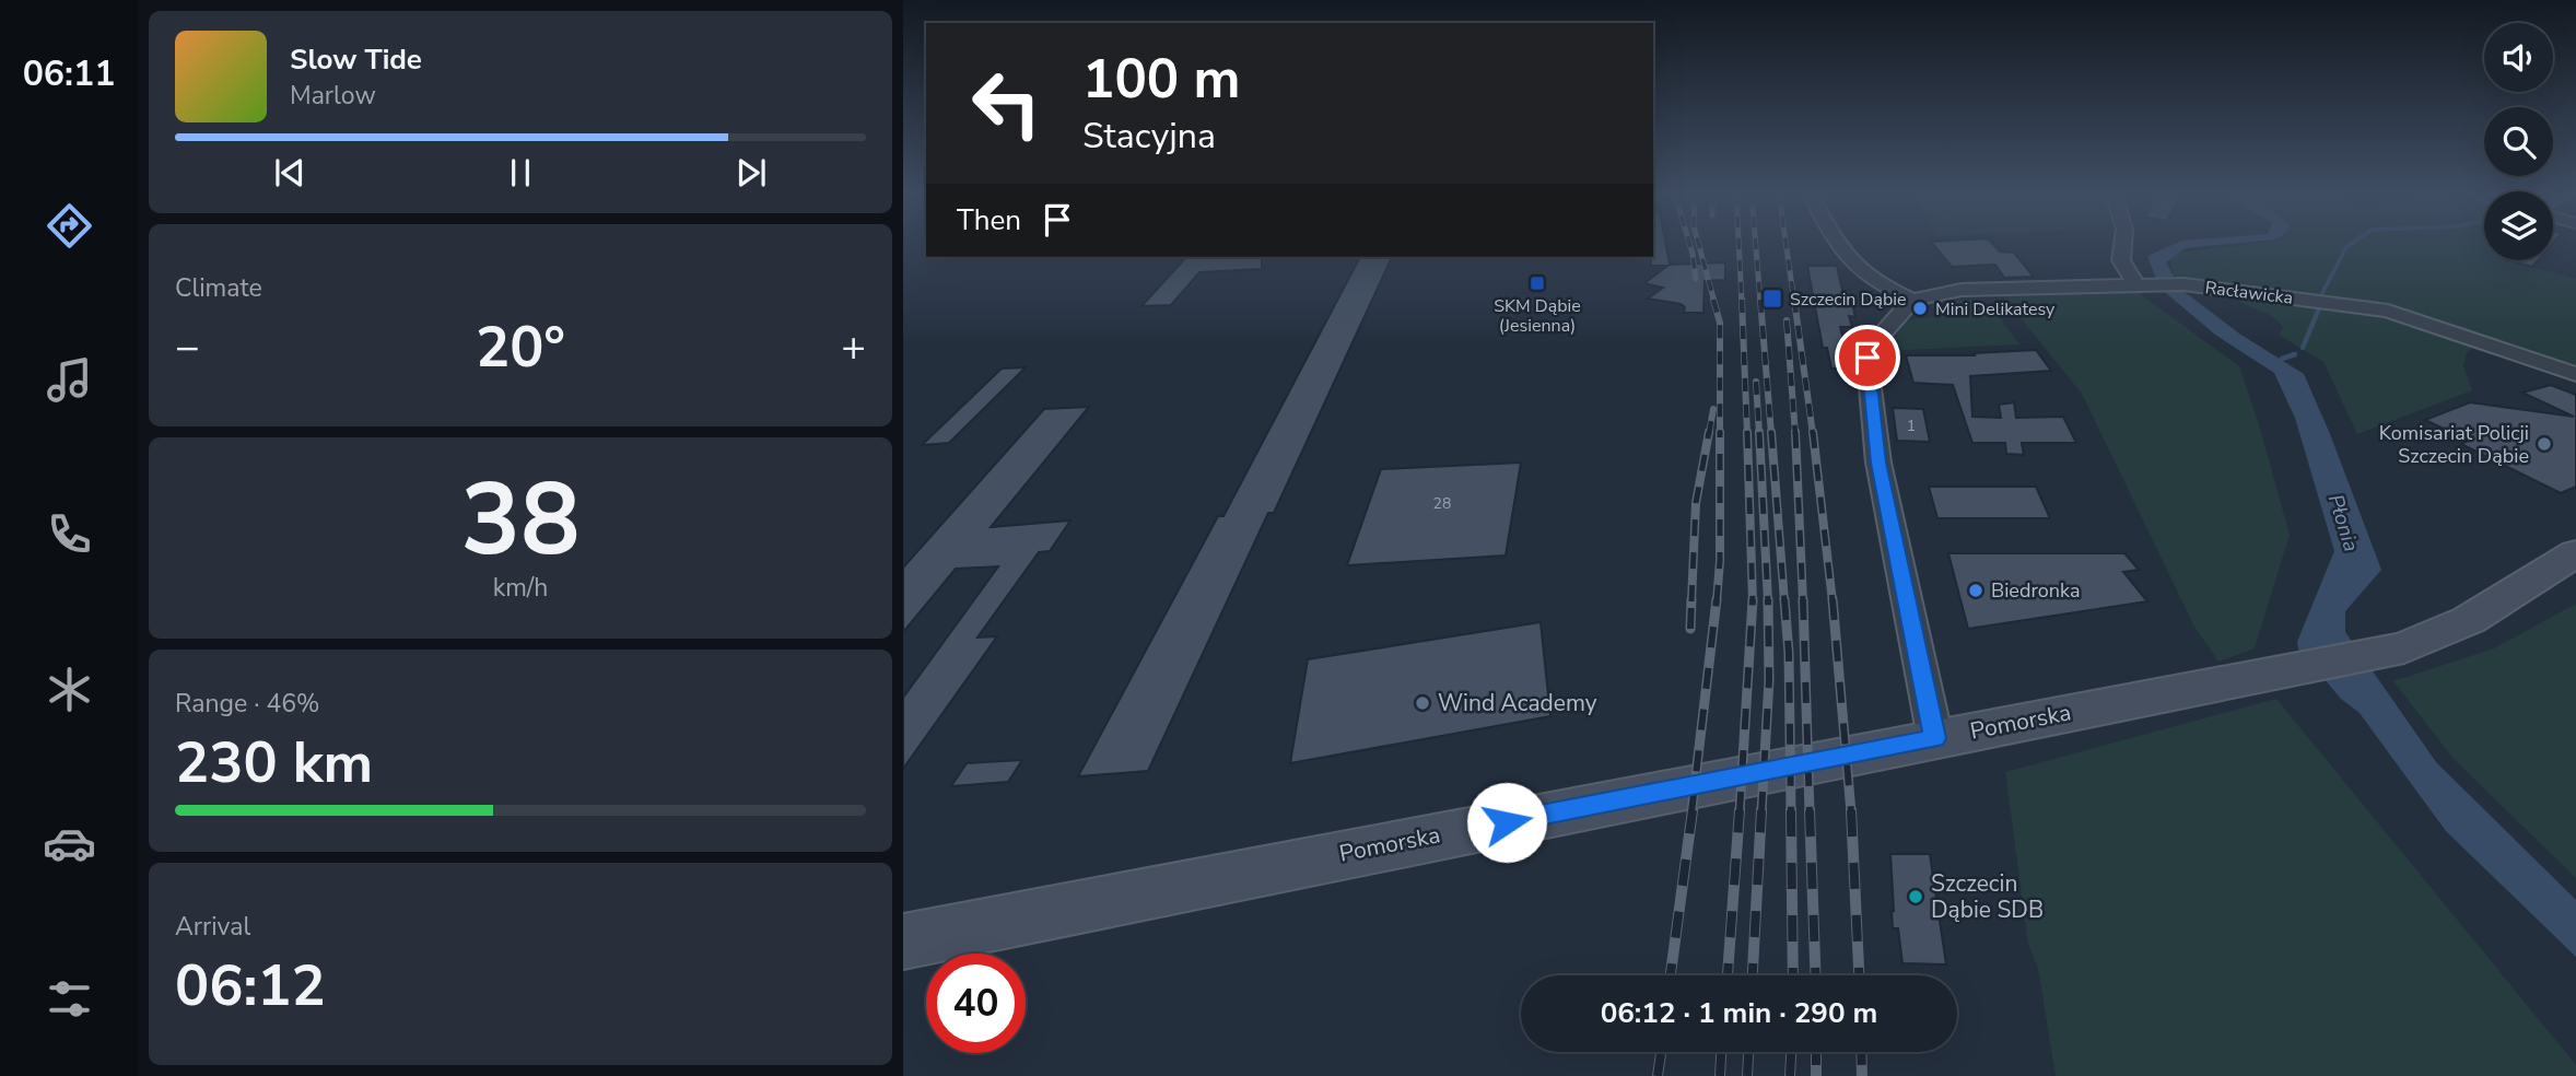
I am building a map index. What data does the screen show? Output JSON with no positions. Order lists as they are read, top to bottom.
{
  "streets": {
    "street": ["Racławicka", "Pomorska"]
  },
  "water": ["Płonia"],
  "places": {
    "transit": ["SKM Dąbie (Jesienna)", "Szczecin Dąbie"],
    "other": [
      "Mini Delikatesy",
      "Komisariat Policji Szczecin Dąbie",
      "Biedronka",
      "Wind Academy",
      "Szczecin Dąbie SDB"
    ]
  },
  "house_numbers": ["1", "28"],
  "page": {
    "tabs": "06:11",
    "turn": ["100 m", "Stacyjna"],
    "song": ["Slow Tide", "Marlow"],
    "then": "Then",
    "tile": [
      "Climate",
      ["38", "km/h"],
      ["Range · 46%", "230 km"],
      ["Arrival", "06:12"]
    ],
    "heat": ["−", "20°", "+"],
    "limit": "40",
    "trip": "06:12 · 1 min · 290 m"
  }
}
